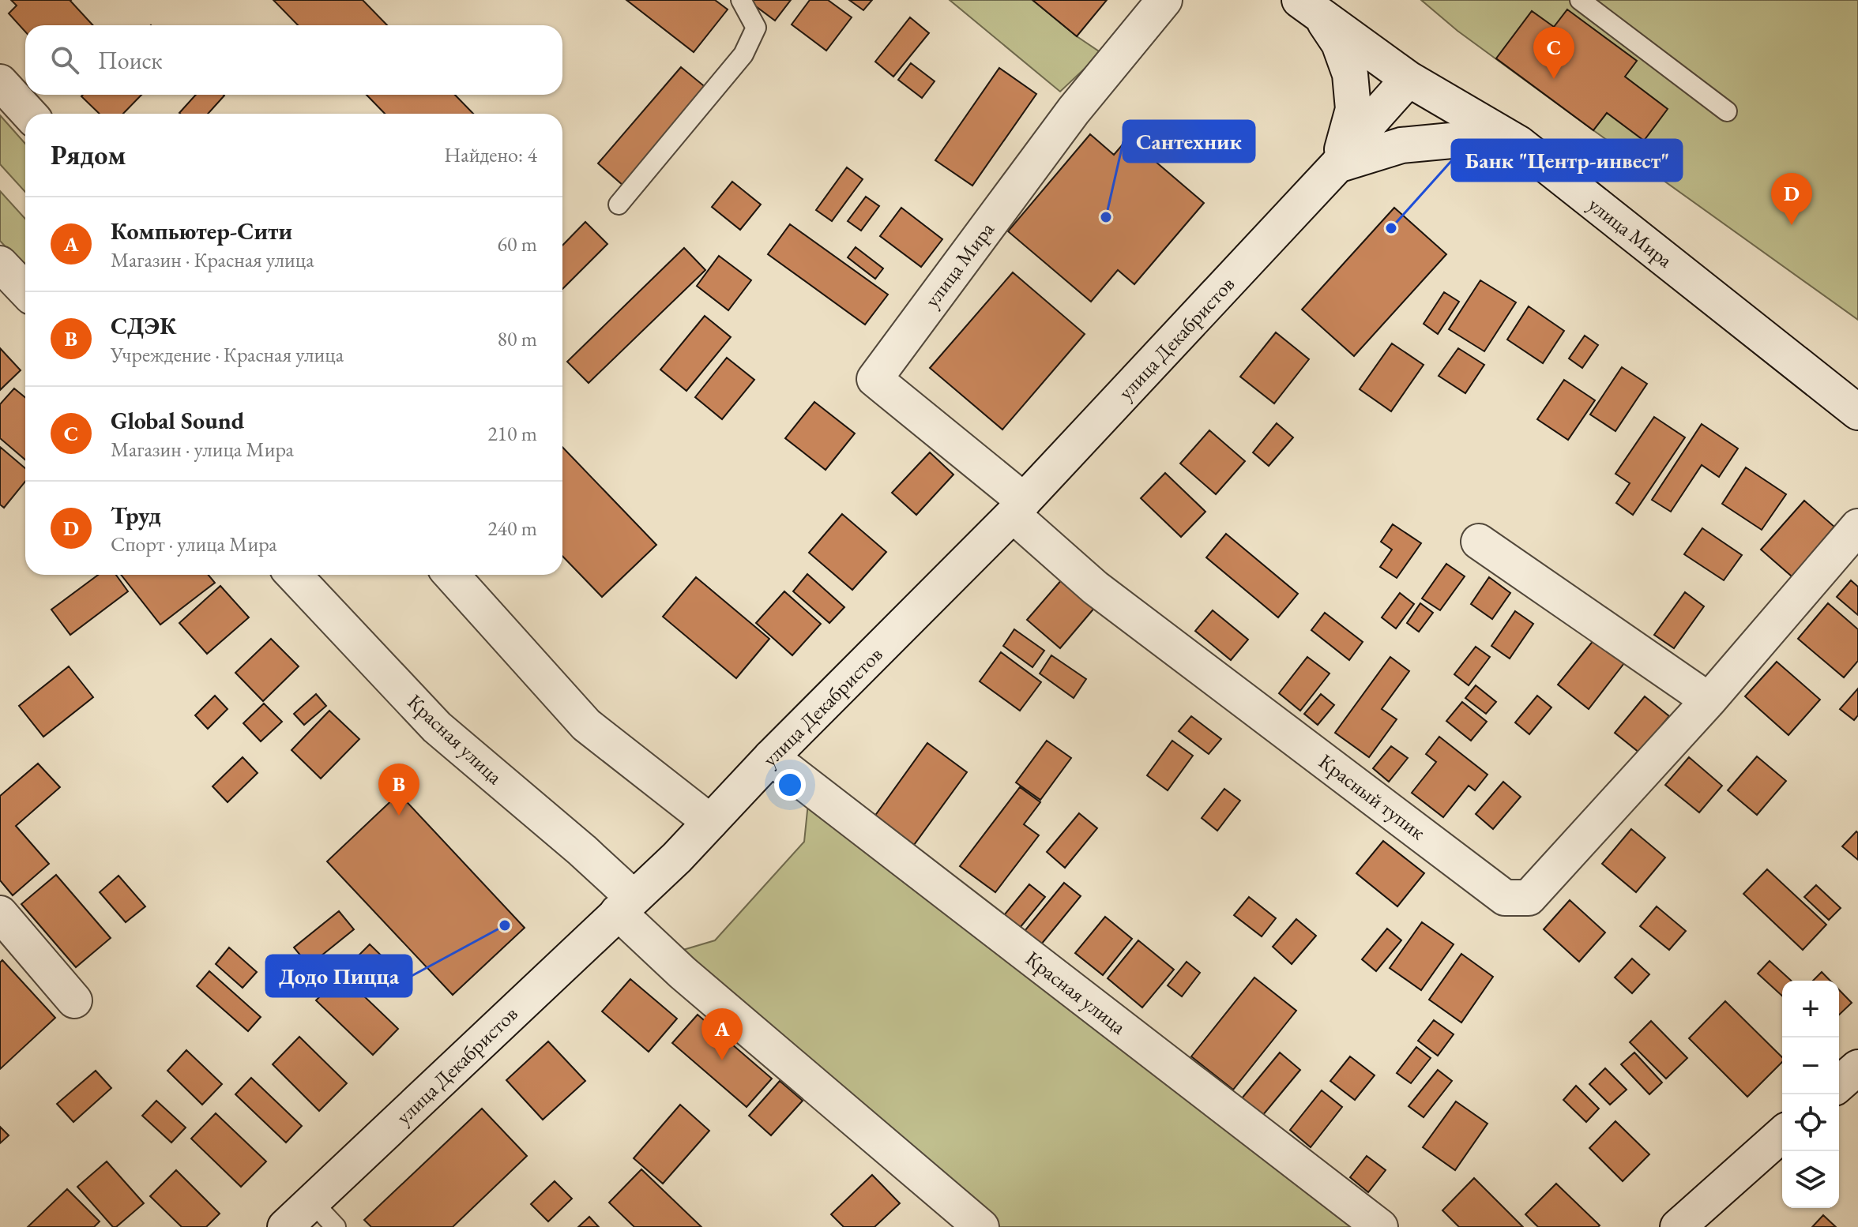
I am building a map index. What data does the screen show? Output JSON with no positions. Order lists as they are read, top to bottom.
{
  "streets": {
    "street": [
      "улица Мира",
      "улица Декабристов",
      "Красная улица",
      "Красный тупик"
    ]
  },
  "crossings": [
    ["улица Мира", "улица Декабристов"],
    ["улица Мира", "Красный тупик"],
    ["улица Декабристов", "Красная улица"],
    ["улица Декабристов", "Красный тупик"]
  ],
  "places": ["Сантехник", "Банк \"Центр-инвест\"", "Додо Пицца"],
  "page": {
    "search": "Поиск",
    "pins": [
      "C",
      "D",
      "B",
      "A"
    ],
    "heading": ["Рядом", "Найдено: 4"],
    "list": [
      {
        "mark": "A",
        "name": "Компьютер-Сити",
        "note": "Магазин · Красная улица",
        "value": "60 m"
      },
      {
        "mark": "B",
        "name": "СДЭК",
        "note": "Учреждение · Красная улица",
        "value": "80 m"
      },
      {
        "mark": "C",
        "name": "Global Sound",
        "note": "Магазин · улица Мира",
        "value": "210 m"
      },
      {
        "mark": "D",
        "name": "Труд",
        "note": "Спорт · улица Мира",
        "value": "240 m"
      }
    ],
    "map_buttons": ["+", "−"]
  }
}
